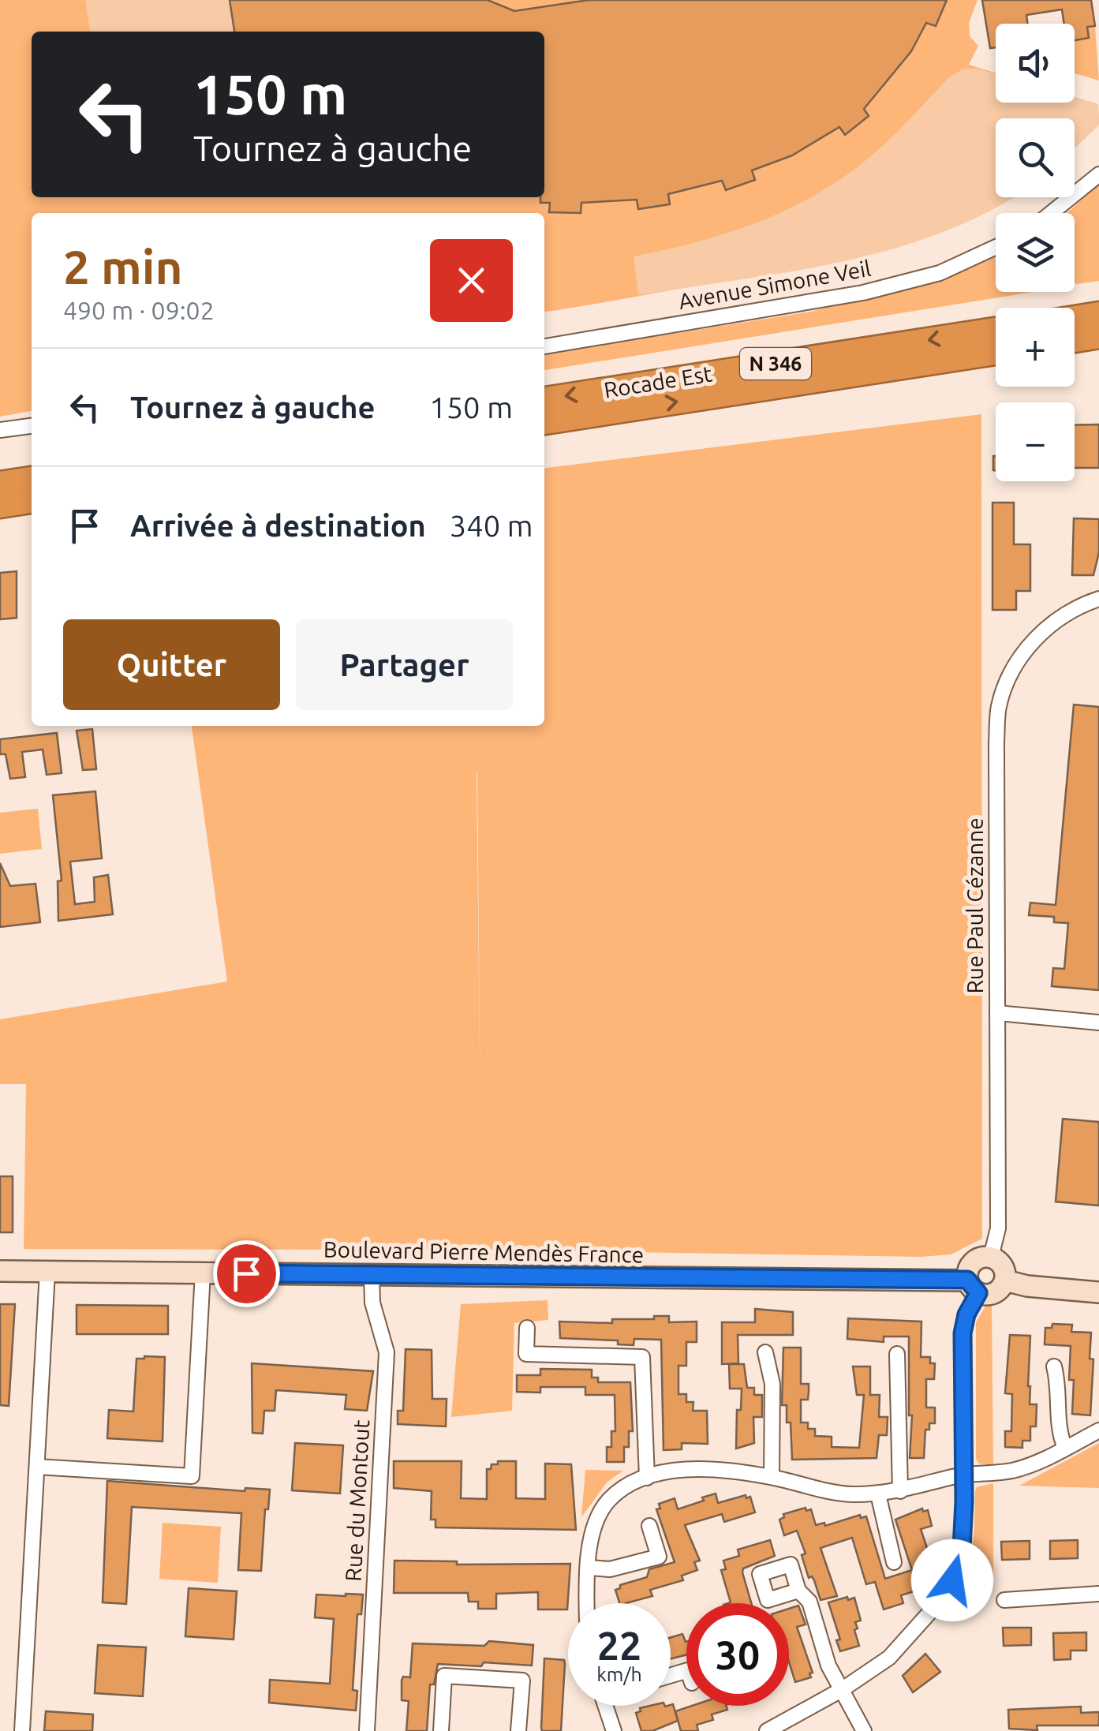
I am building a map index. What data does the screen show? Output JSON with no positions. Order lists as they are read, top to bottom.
{
  "streets": {
    "highway": ["N 346", "Rocade Est"],
    "street": [
      "Avenue Simone Veil",
      "Rue Paul Cézanne",
      "Boulevard Pierre Mendès France",
      "Rue du Montout"
    ]
  },
  "crossings": [
    ["Rue Paul Cézanne", "Boulevard Pierre Mendès France"],
    ["Boulevard Pierre Mendès France", "Rue du Montout"]
  ],
  "page": {
    "map_buttons": ["+", "−"],
    "turn": ["150 m", "Tournez à gauche"],
    "heading": ["2 min", "490 m · 09:02"],
    "list": [
      {
        "name": "Tournez à gauche",
        "value": "150 m"
      },
      {
        "name": "Arrivée à destination",
        "value": "340 m"
      }
    ],
    "buttons": ["Quitter", "Partager"],
    "speed": "22 km/h",
    "limit": "30"
  }
}
